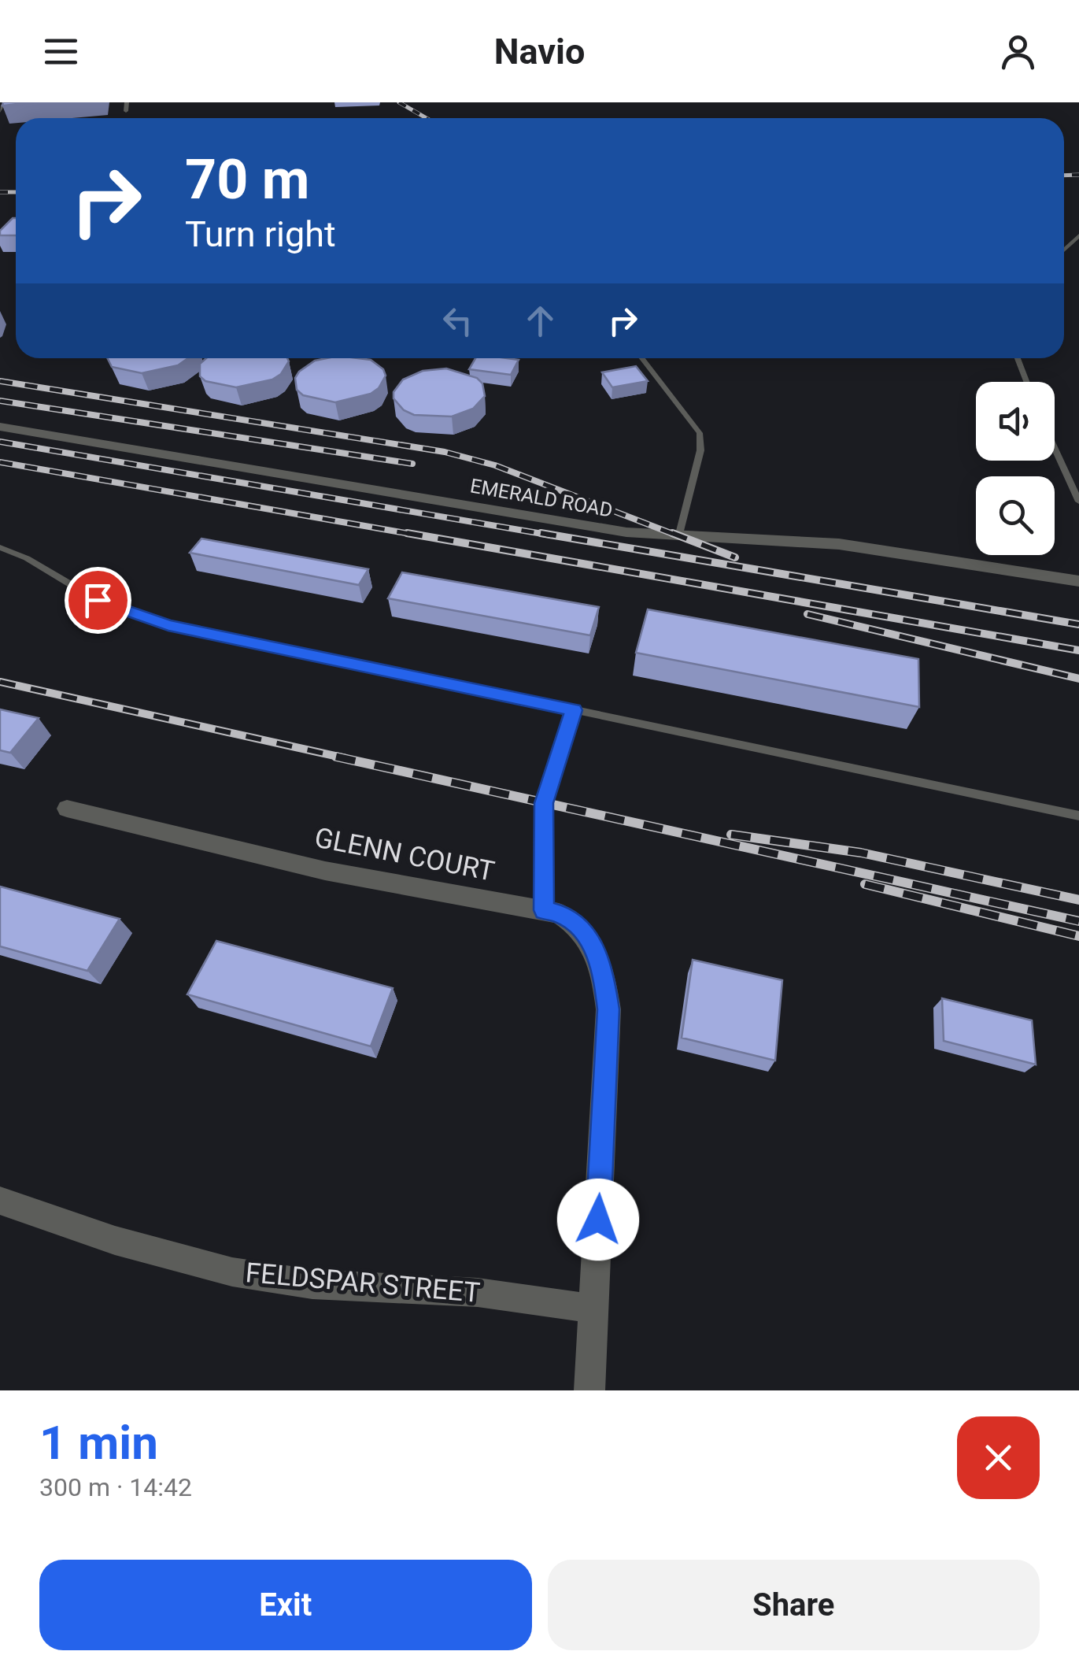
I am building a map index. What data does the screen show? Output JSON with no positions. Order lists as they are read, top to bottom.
{
  "streets": {
    "street": ["EMERALD ROAD", "GLENN COURT", "FELDSPAR STREET"]
  },
  "crossings": [
    ["GLENN COURT", "FELDSPAR STREET"]
  ],
  "page": {
    "header": "Navio",
    "turn": ["70 m", "Turn right"],
    "heading": ["1 min", "300 m · 14:42"],
    "buttons": ["Exit", "Share"]
  }
}
